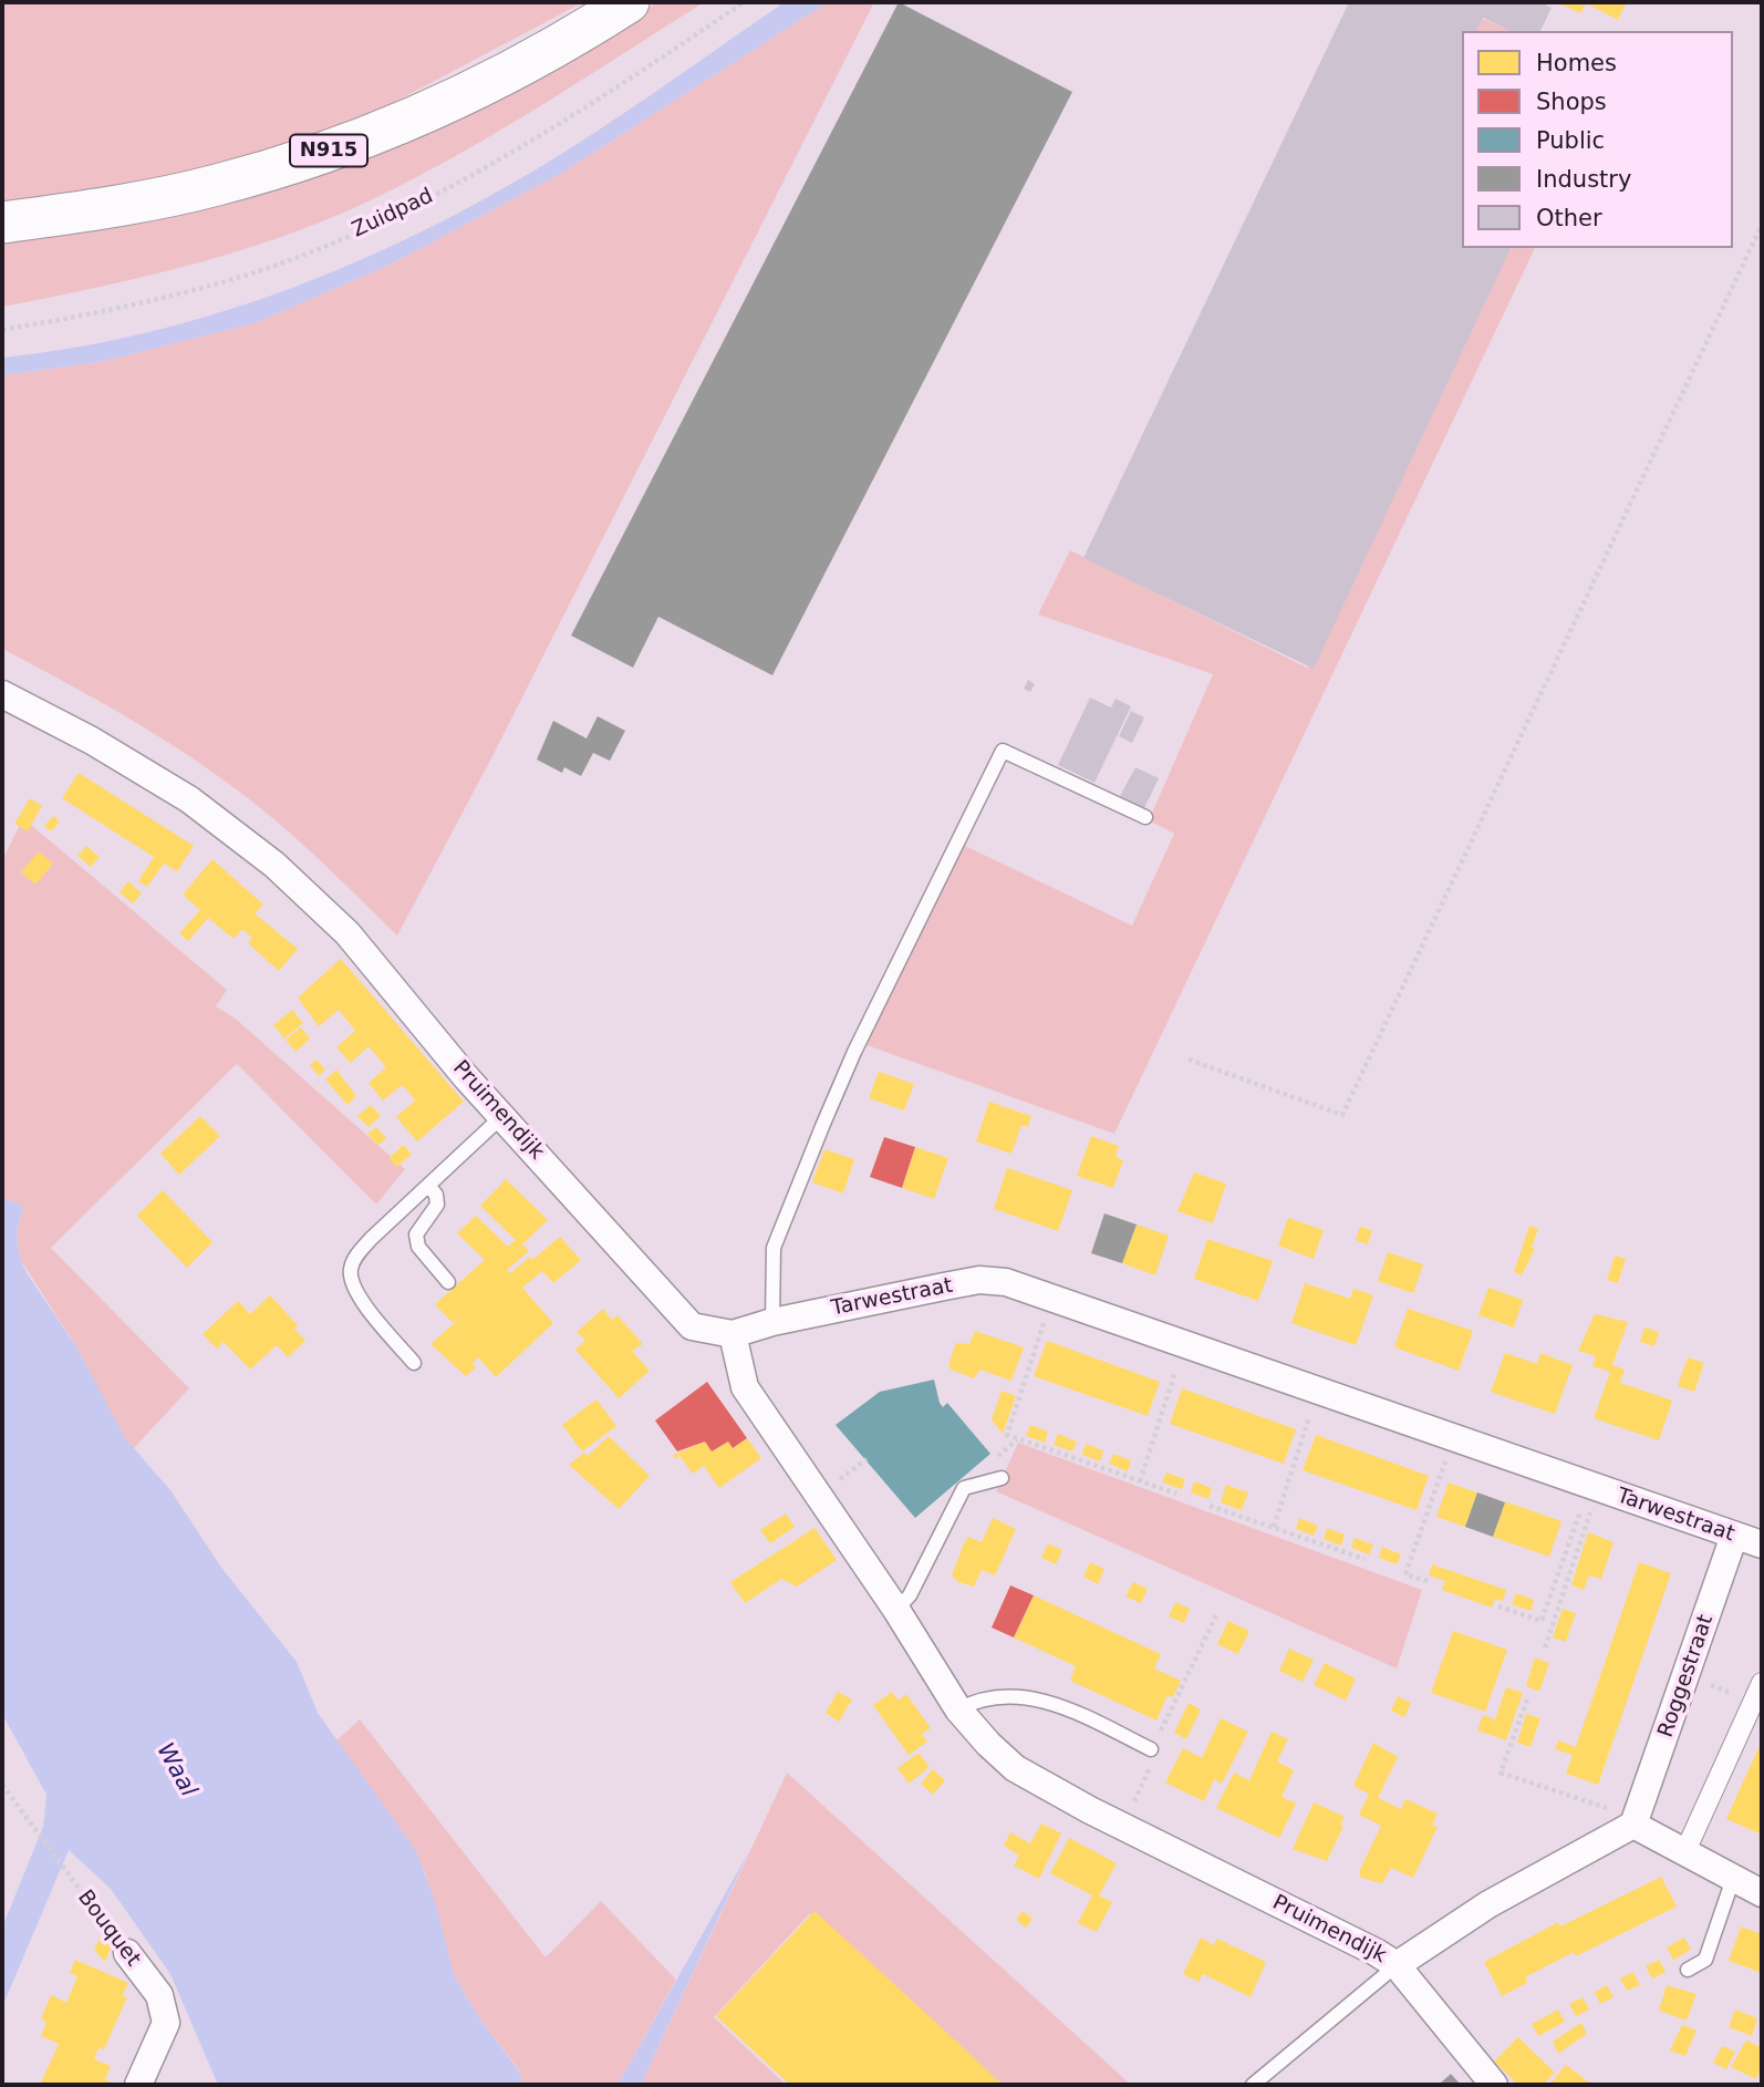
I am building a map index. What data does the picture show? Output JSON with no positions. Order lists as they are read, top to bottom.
{
  "streets": {
    "main road": ["N915"],
    "street": [
      "Pruimendijk",
      "Tarwestraat",
      "Roggestraat",
      "Bouquet"
    ],
    "path": ["Zuidpad"]
  },
  "crossings": [
    ["Pruimendijk", "Tarwestraat"],
    ["Tarwestraat", "Roggestraat"]
  ],
  "water": ["Waal"],
  "legend": [
    "Homes",
    "Shops",
    "Public",
    "Industry",
    "Other"
  ]
}
